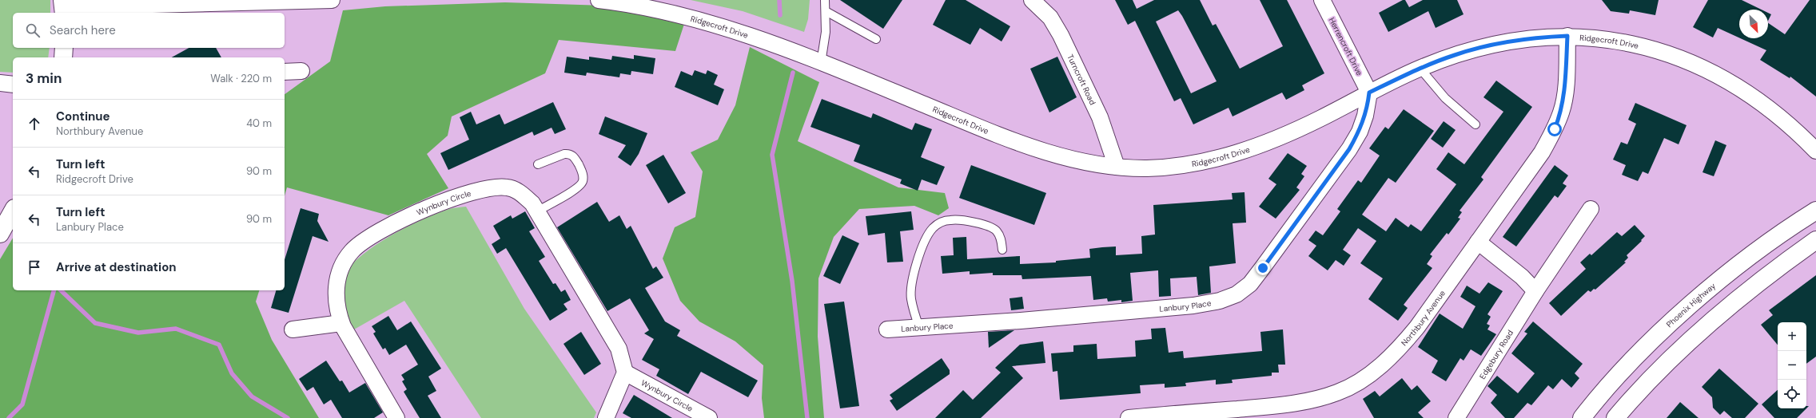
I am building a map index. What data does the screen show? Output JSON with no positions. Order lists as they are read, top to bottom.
{
  "streets": {
    "main road": ["Phoenix Highway"],
    "street": [
      "Ridgecroft Drive",
      "Herrencroft Drive",
      "Turncroft Road",
      "Wynbury Circle",
      "Lanbury Place",
      "Northbury Avenue",
      "Edgebury Road"
    ]
  },
  "crossings": [
    ["Ridgecroft Drive", "Herrencroft Drive"],
    ["Ridgecroft Drive", "Turncroft Road"],
    ["Ridgecroft Drive", "Lanbury Place"],
    ["Ridgecroft Drive", "Northbury Avenue"],
    ["Herrencroft Drive", "Lanbury Place"]
  ],
  "north": "bottom right",
  "page": {
    "search": "Search here",
    "heading": ["3 min", "Walk · 220 m"],
    "list": [
      ["Continue", "Northbury Avenue", "40 m"],
      ["Turn left", "Ridgecroft Drive", "90 m"],
      ["Turn left", "Lanbury Place", "90 m"],
      "Arrive at destination"
    ],
    "map_buttons": ["+", "−"]
  }
}
